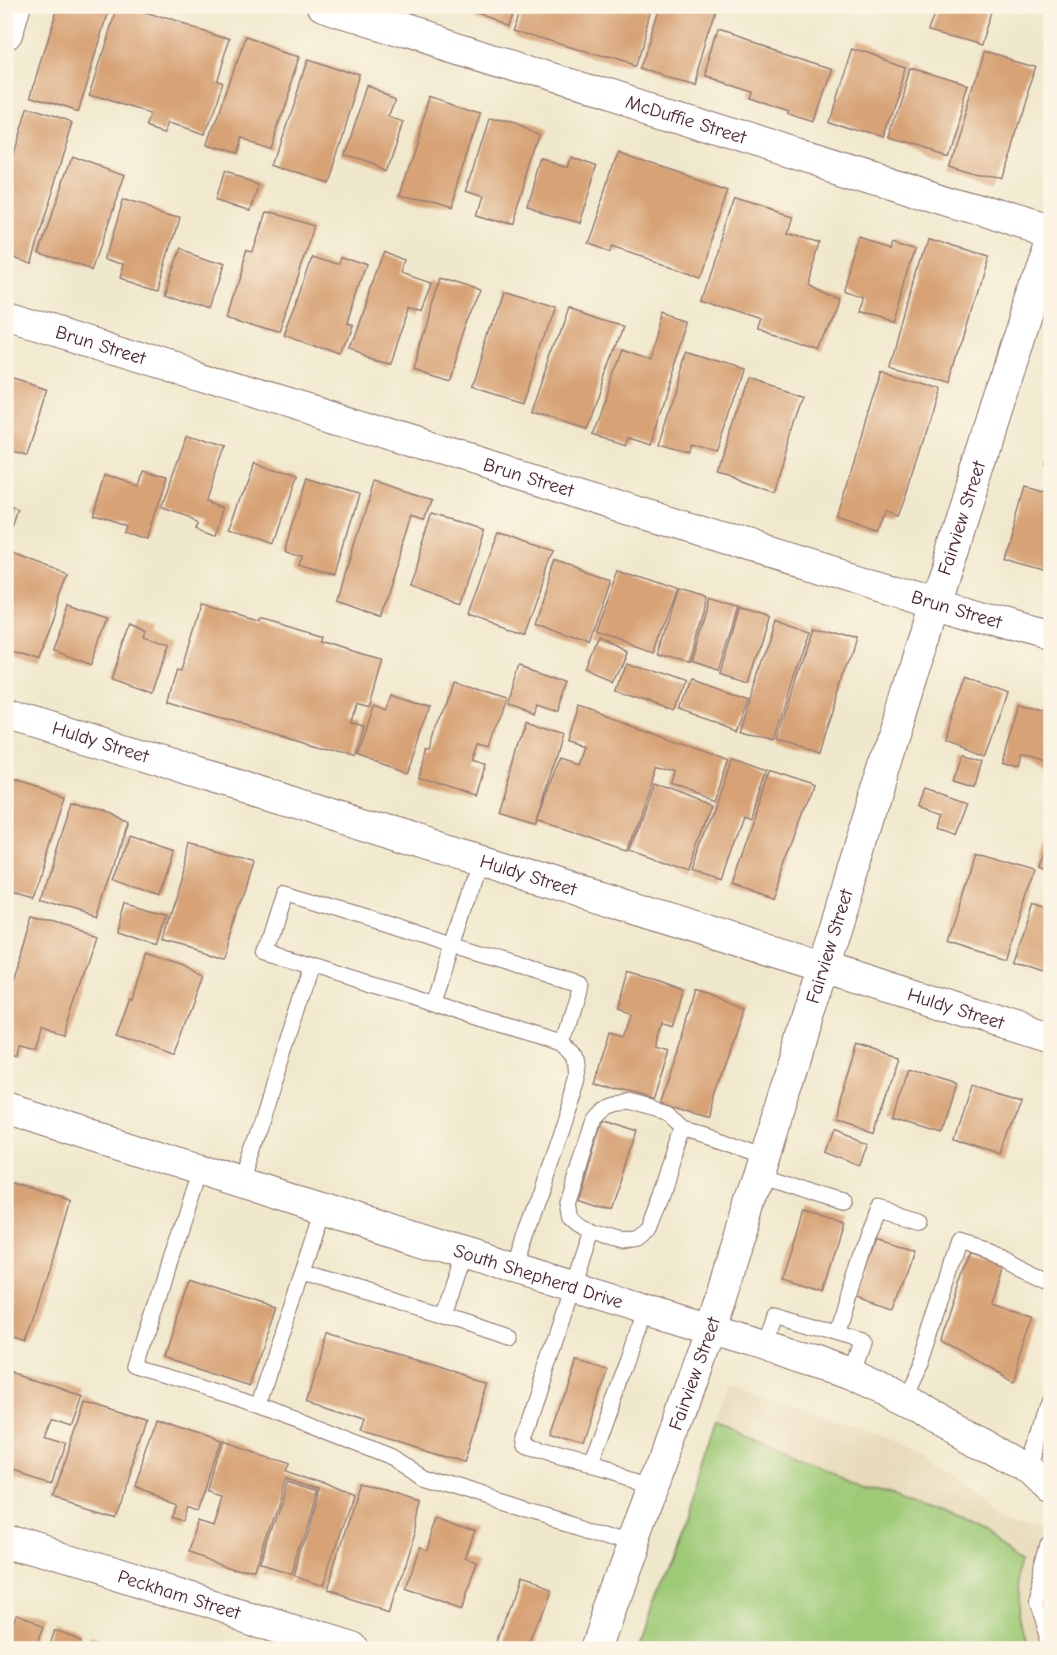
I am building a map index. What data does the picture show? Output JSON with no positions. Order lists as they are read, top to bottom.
{
  "streets": {
    "street": [
      "McDuffie Street",
      "Brun Street",
      "Fairview Street",
      "Huldy Street",
      "South Shepherd Drive",
      "Peckham Street"
    ]
  },
  "crossings": [
    ["Brun Street", "Fairview Street"],
    ["Fairview Street", "Huldy Street"],
    ["Fairview Street", "South Shepherd Drive"]
  ]
}
